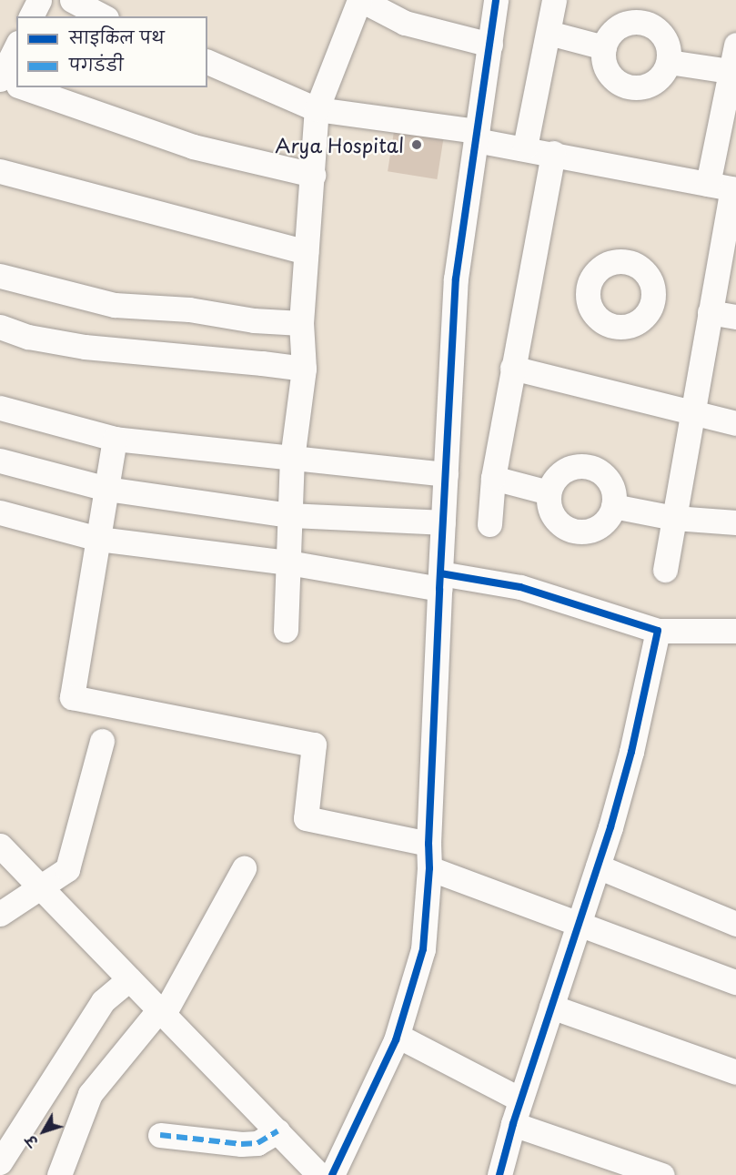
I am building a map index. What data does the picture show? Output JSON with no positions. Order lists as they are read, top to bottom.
{
  "places": ["Arya Hospital"],
  "legend": ["साइकिल पथ", "पगडंडी"],
  "north": "bottom left"
}
